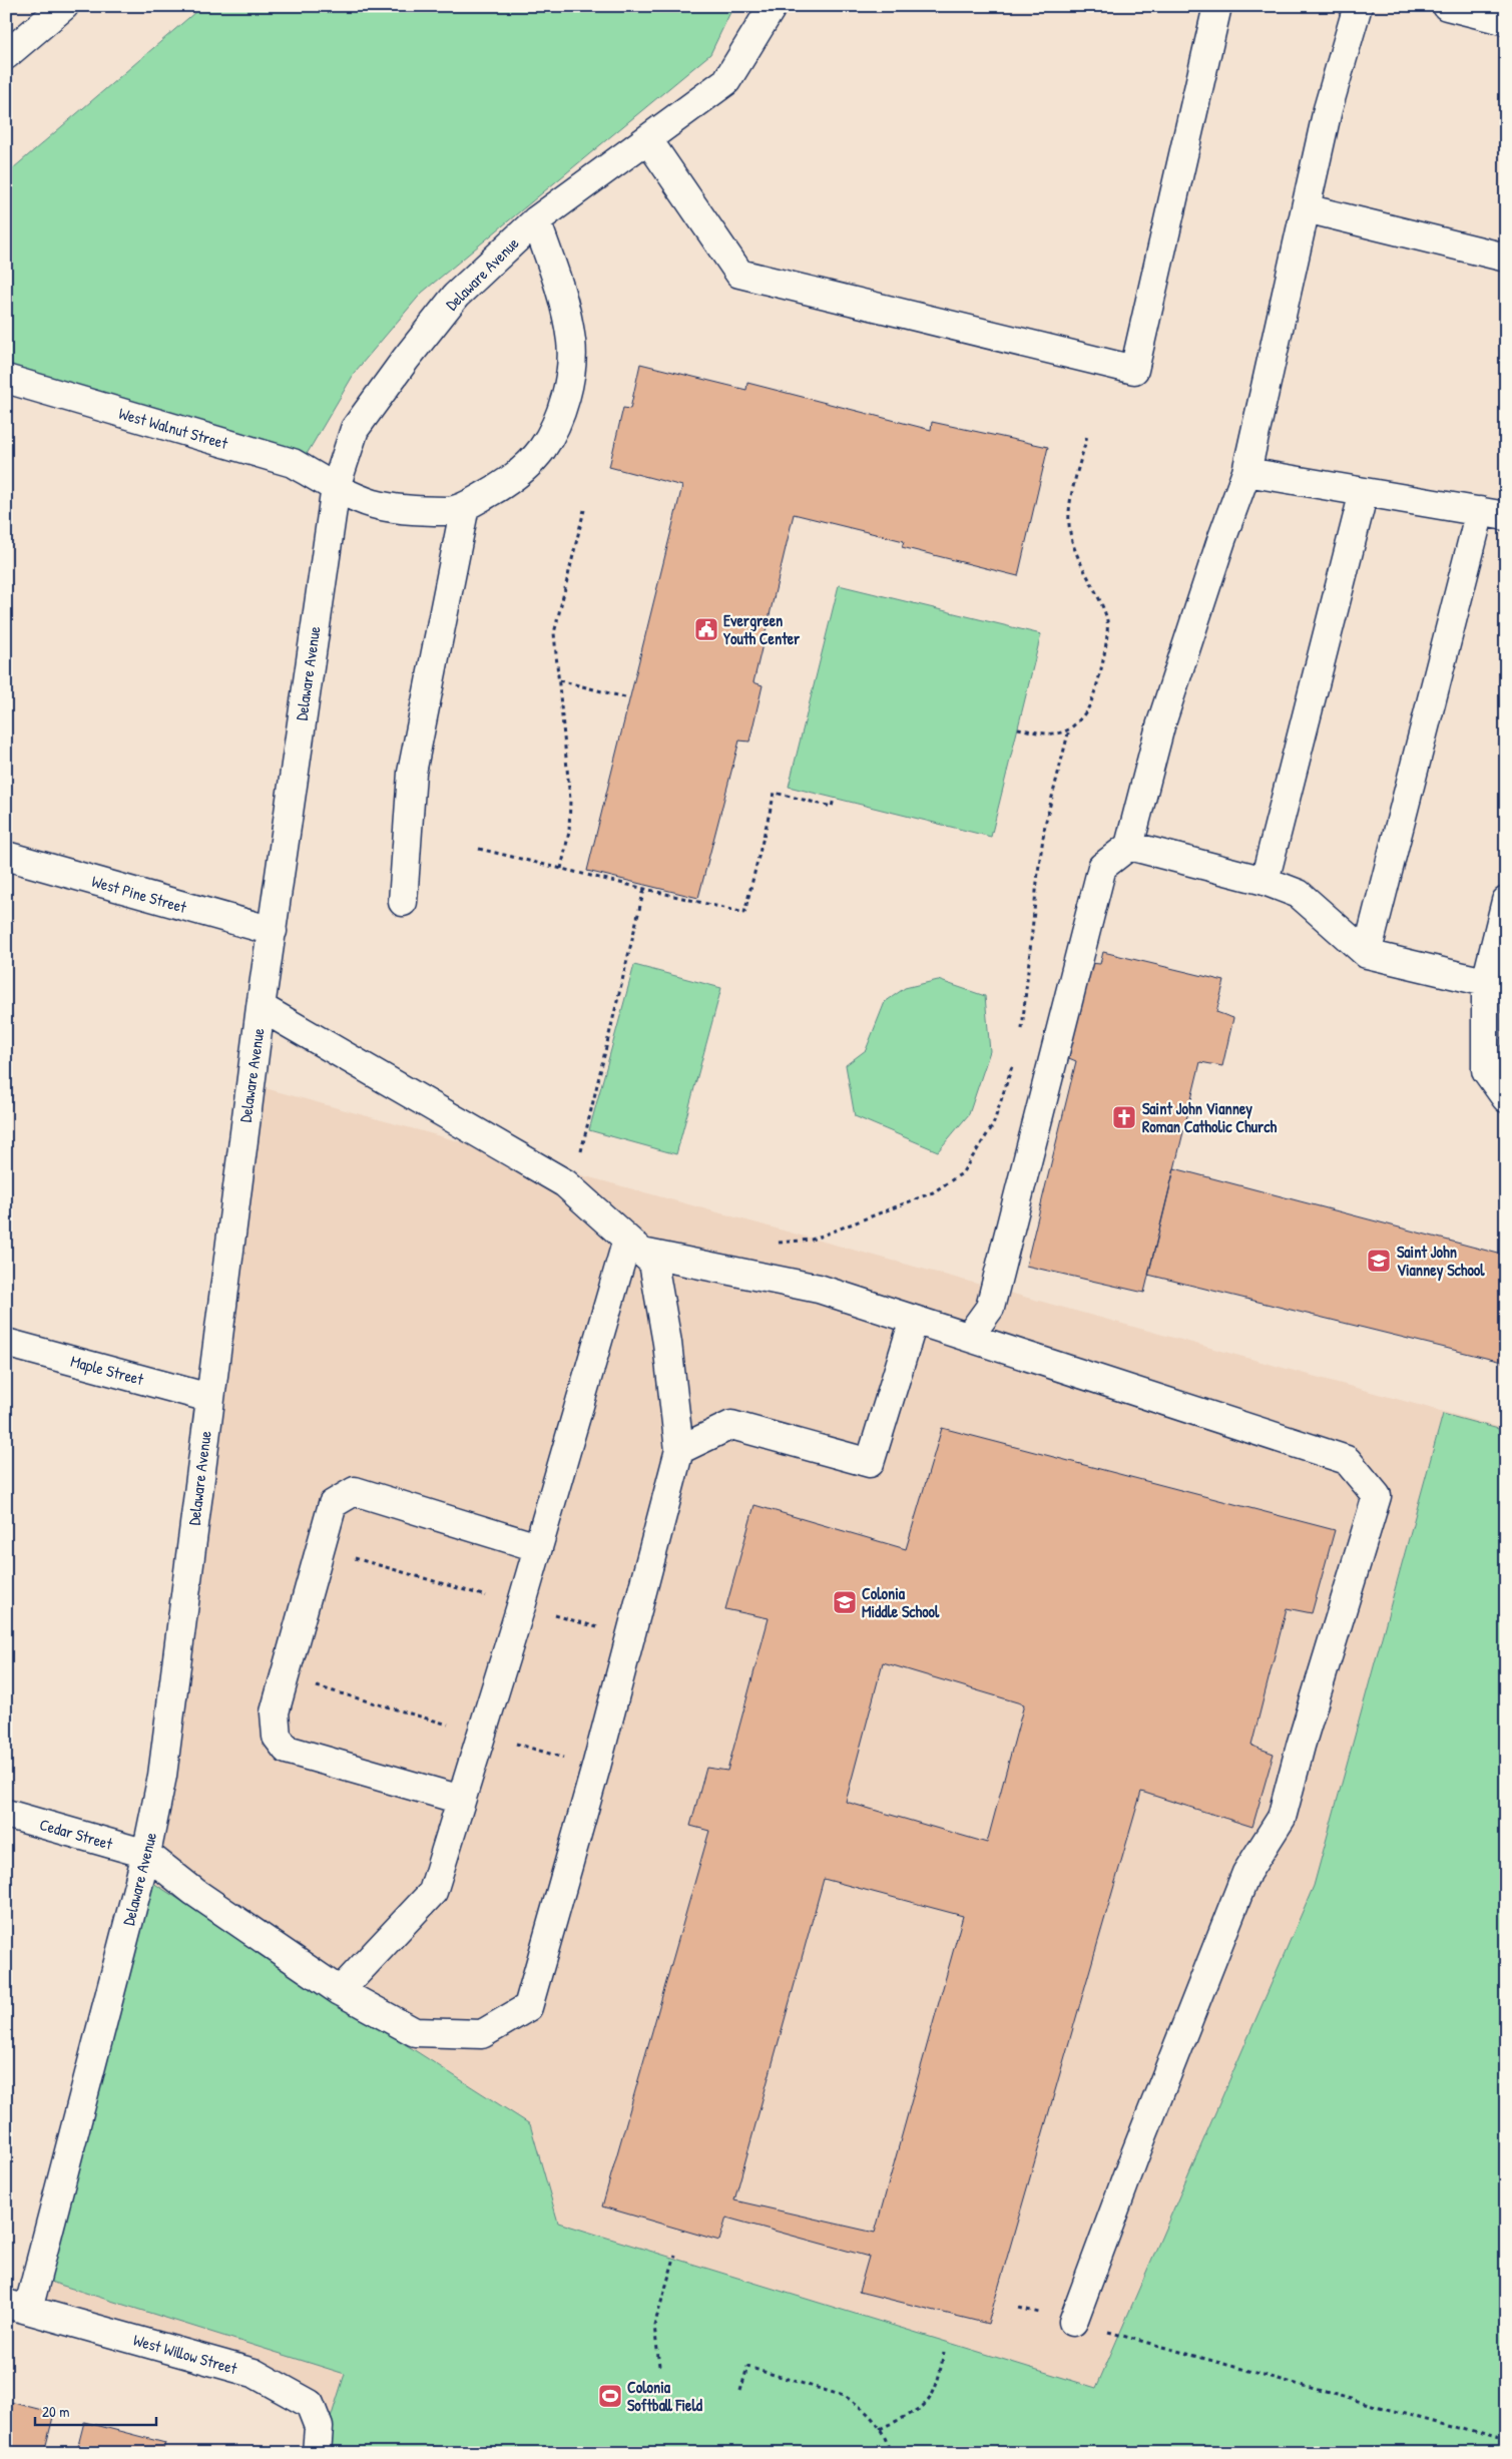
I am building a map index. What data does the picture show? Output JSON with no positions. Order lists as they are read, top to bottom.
{
  "streets": {
    "main road": [
      "Delaware Avenue",
      "West Walnut Street",
      "West Pine Street",
      "Maple Street",
      "Cedar Street",
      "West Willow Street"
    ]
  },
  "crossings": [
    ["Delaware Avenue", "West Walnut Street"],
    ["Delaware Avenue", "West Pine Street"],
    ["Delaware Avenue", "Maple Street"],
    ["Delaware Avenue", "Cedar Street"],
    ["Delaware Avenue", "West Willow Street"]
  ],
  "places": {
    "public building": ["Evergreen Youth Center"],
    "church": ["Saint John Vianney Roman Catholic Church"],
    "school or university": ["Saint John Vianney School", "Colonia Middle School"],
    "sports": ["Colonia Softball Field"]
  },
  "scale_bar": "20 m"
}
